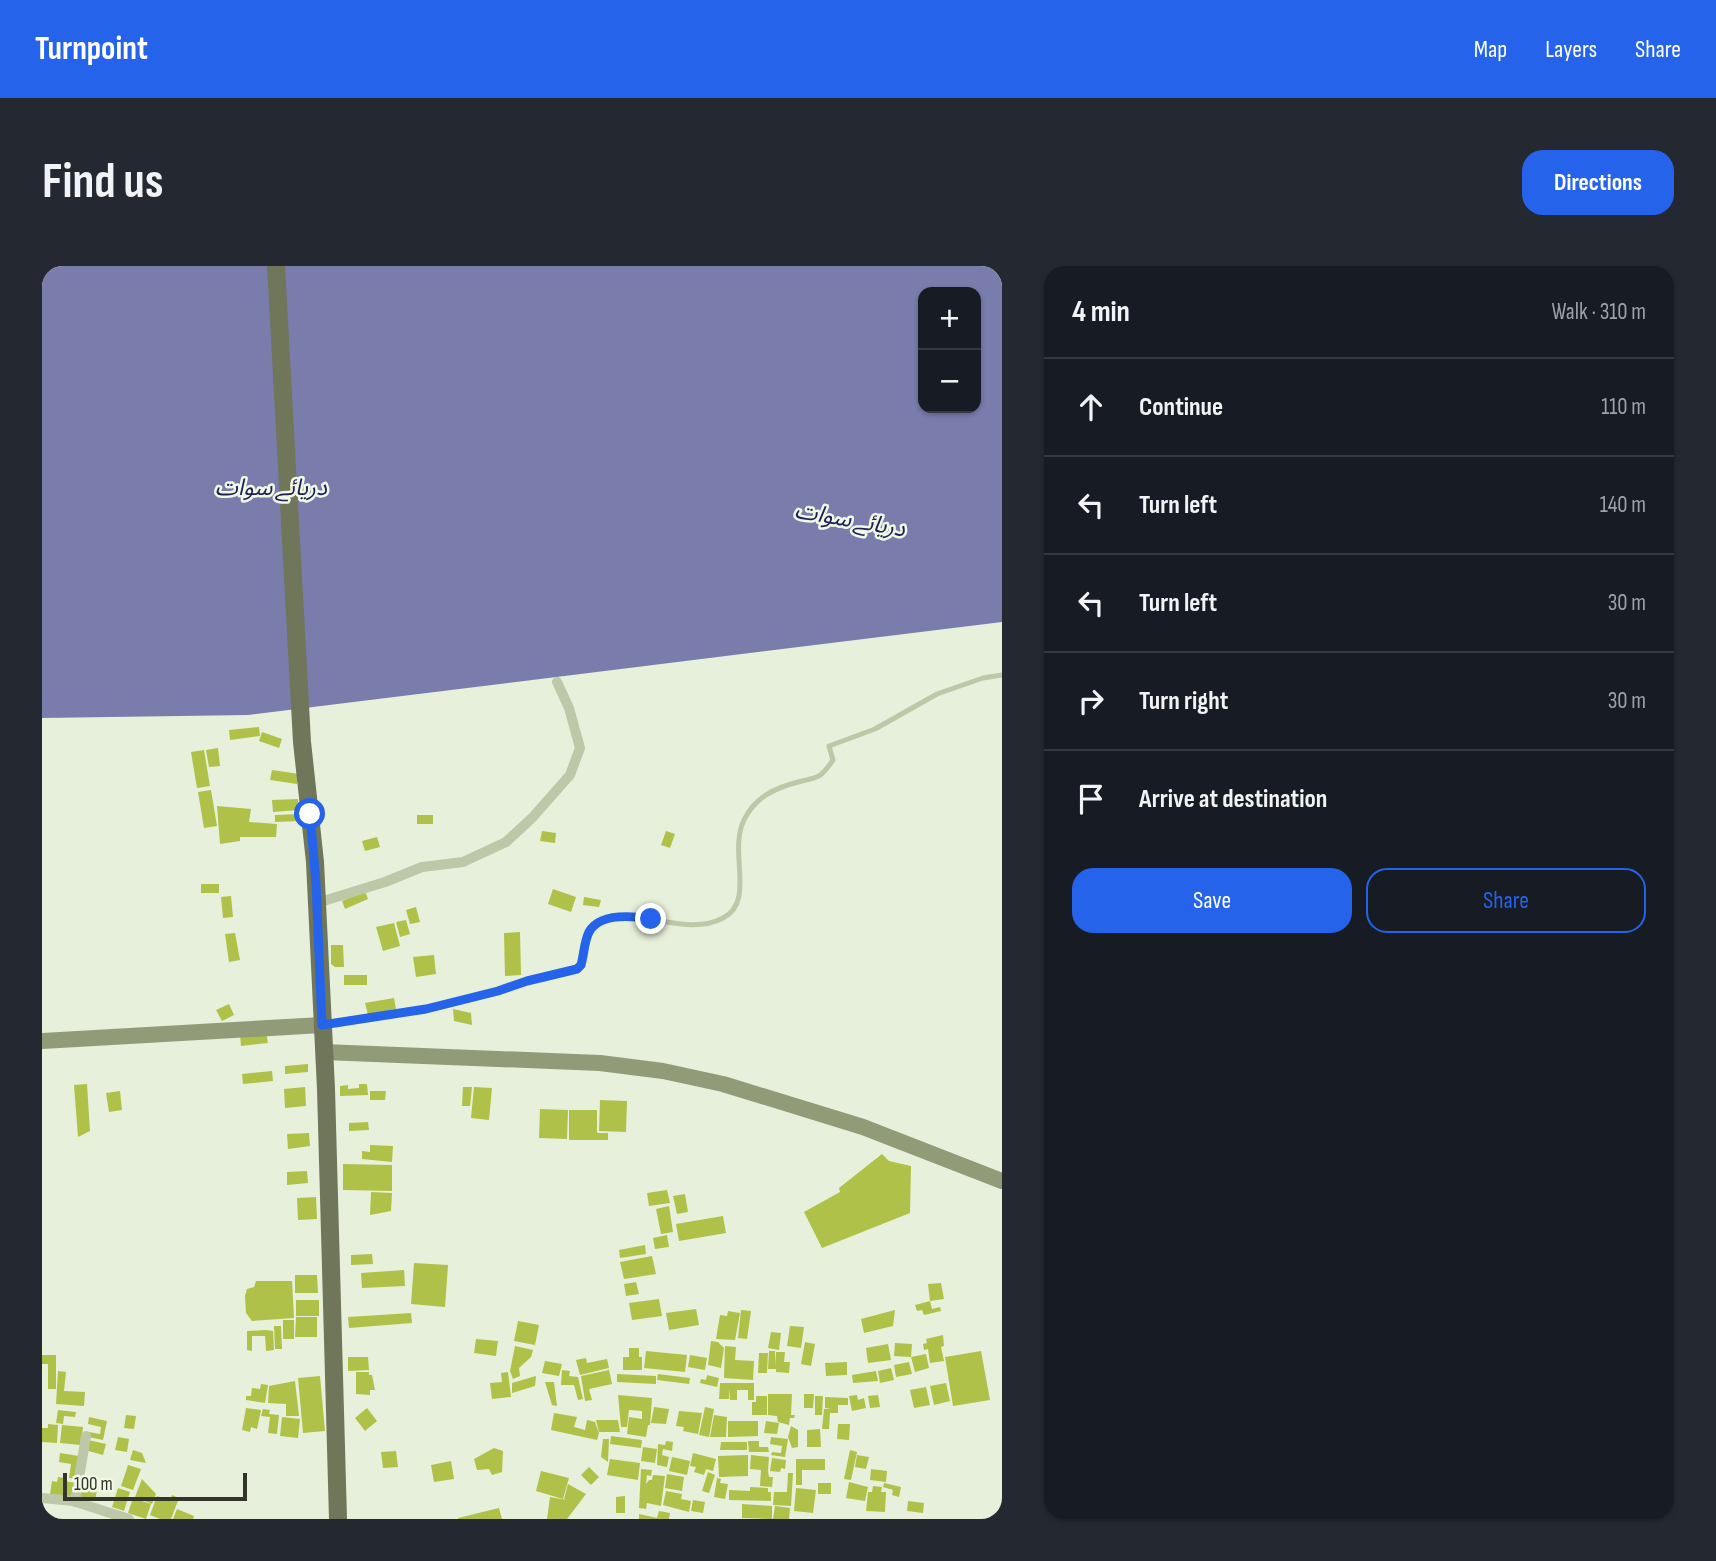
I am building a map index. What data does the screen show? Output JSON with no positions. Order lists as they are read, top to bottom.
{
  "water": ["دریائے سوات"],
  "scale_bar": "100 m",
  "page": {
    "header": "Turnpoint",
    "nav": ["Map", "Layers", "Share"],
    "buttons": [
      "Directions",
      ["Save", "Share"]
    ],
    "title": "Find us",
    "heading": ["4 min", "Walk · 310 m"],
    "map_buttons": ["+", "−"],
    "list": [
      ["Continue", "110 m"],
      ["Turn left", "140 m"],
      ["Turn left", "30 m"],
      ["Turn right", "30 m"],
      "Arrive at destination"
    ],
    "scale": "100 m"
  }
}
